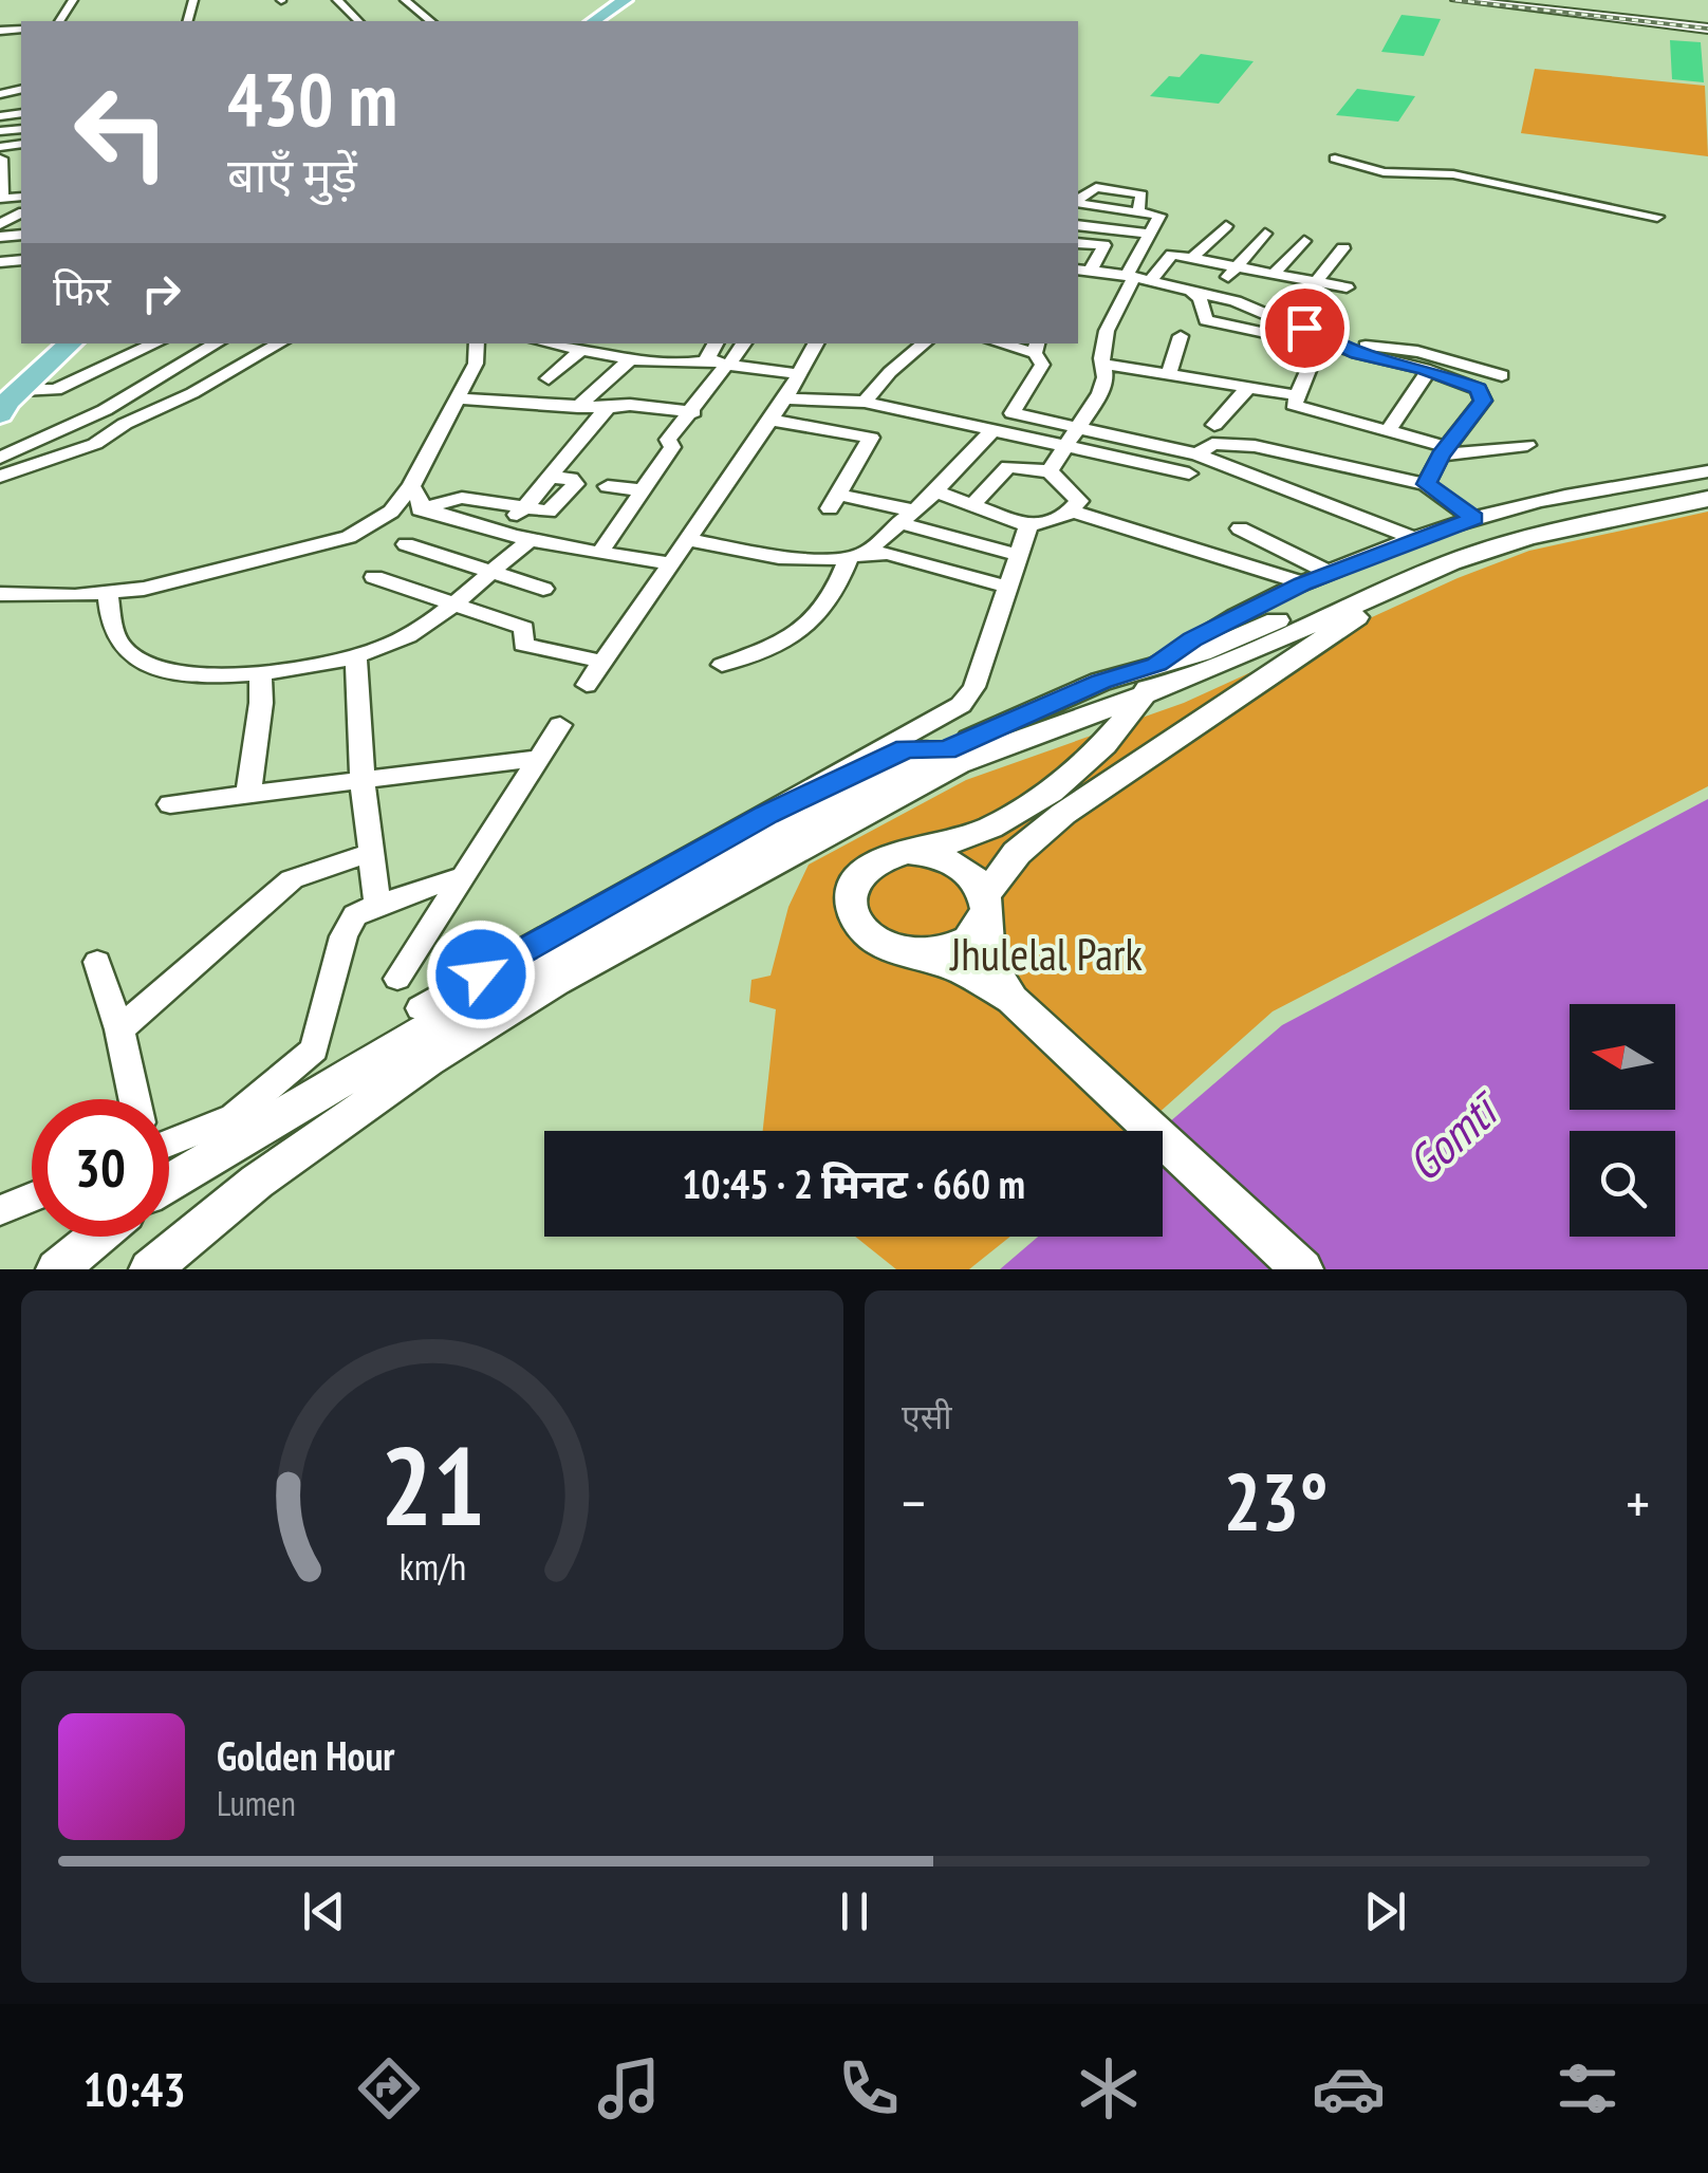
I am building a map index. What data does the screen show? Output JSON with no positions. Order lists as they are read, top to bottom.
{
  "water": ["Gomtī"],
  "parks": ["Jhulelal Park"],
  "north": "left",
  "page": {
    "turn": ["430 m", "बाएँ मुड़ें"],
    "then": "फिर",
    "limit": "30",
    "trip": "10:45 · 2 मिनट · 660 m",
    "tile": "एसी",
    "heat": ["−", "23°", "+"],
    "song": ["Golden Hour", "Lumen"],
    "tabs": "10:43",
    "gauge": ["21", "km/h"]
  }
}
